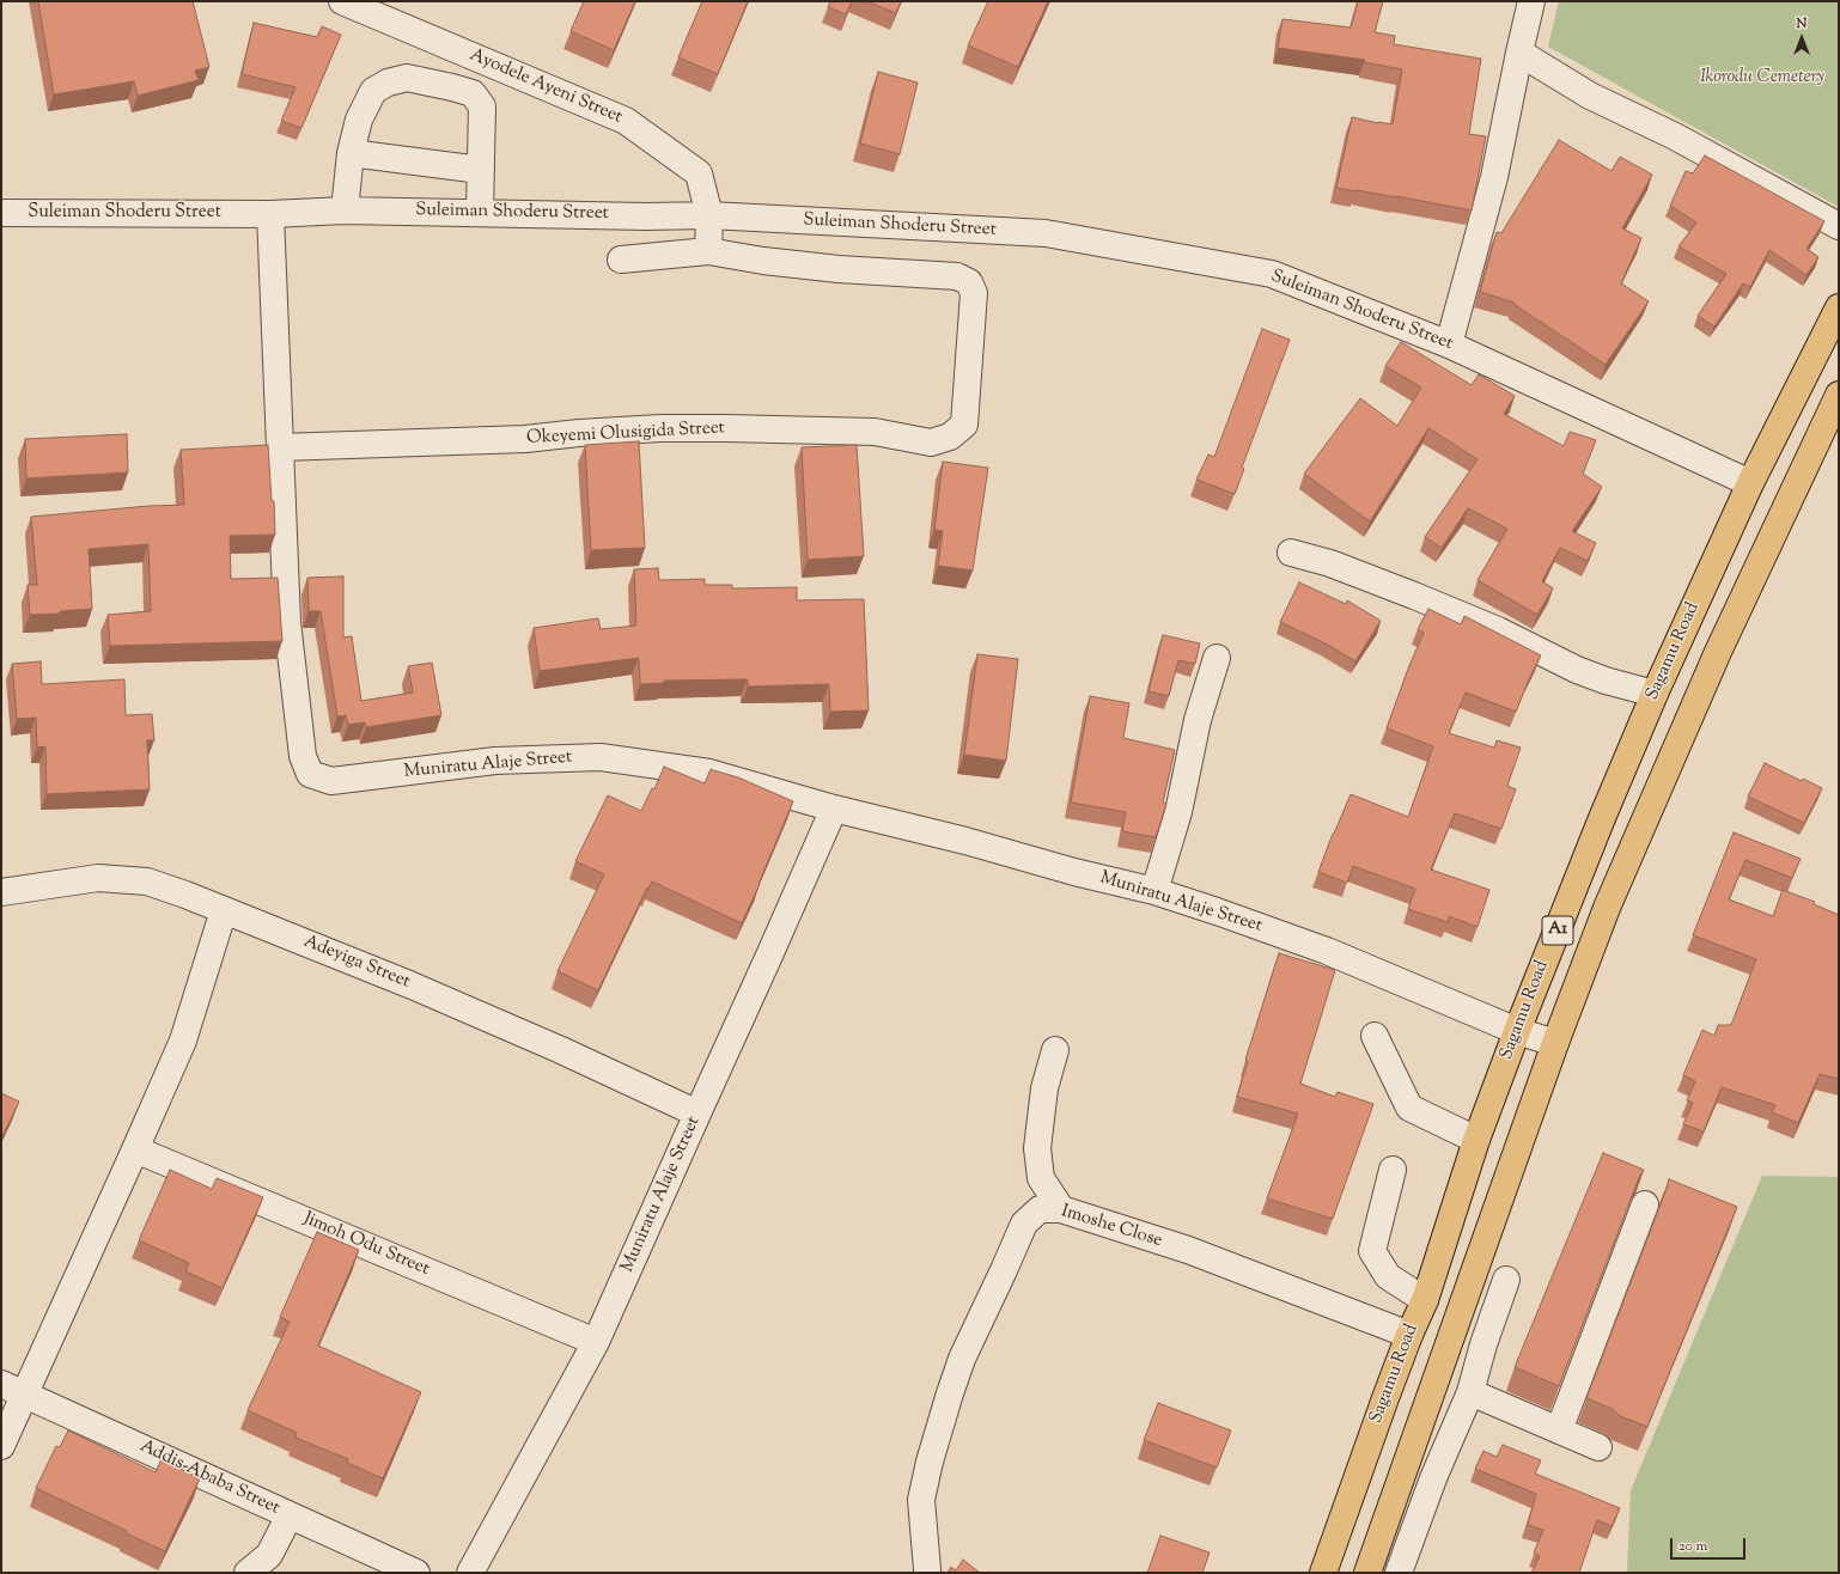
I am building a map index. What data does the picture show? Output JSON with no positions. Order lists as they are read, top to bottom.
{
  "streets": {
    "highway": ["Sagamu Road", "A1"],
    "street": [
      "Ayodele Ayeni Street",
      "Suleiman Shoderu Street",
      "Okeyemi Olusigida Street",
      "Muniratu Alaje Street",
      "Adeyiga Street",
      "Imoshe Close",
      "Jimoh Odu Street",
      "Addis-Ababa Street"
    ]
  },
  "crossings": [
    ["Ayodele Ayeni Street", "Suleiman Shoderu Street"],
    ["Suleiman Shoderu Street", "Sagamu Road"],
    ["Okeyemi Olusigida Street", "Muniratu Alaje Street"],
    ["Sagamu Road", "Muniratu Alaje Street"],
    ["Sagamu Road", "Imoshe Close"],
    ["Muniratu Alaje Street", "A1"],
    ["Muniratu Alaje Street", "Adeyiga Street"],
    ["Muniratu Alaje Street", "Jimoh Odu Street"]
  ],
  "parks": ["Ikorodu Cemetery"],
  "scale_bar": "20 m",
  "north": "top"
}
